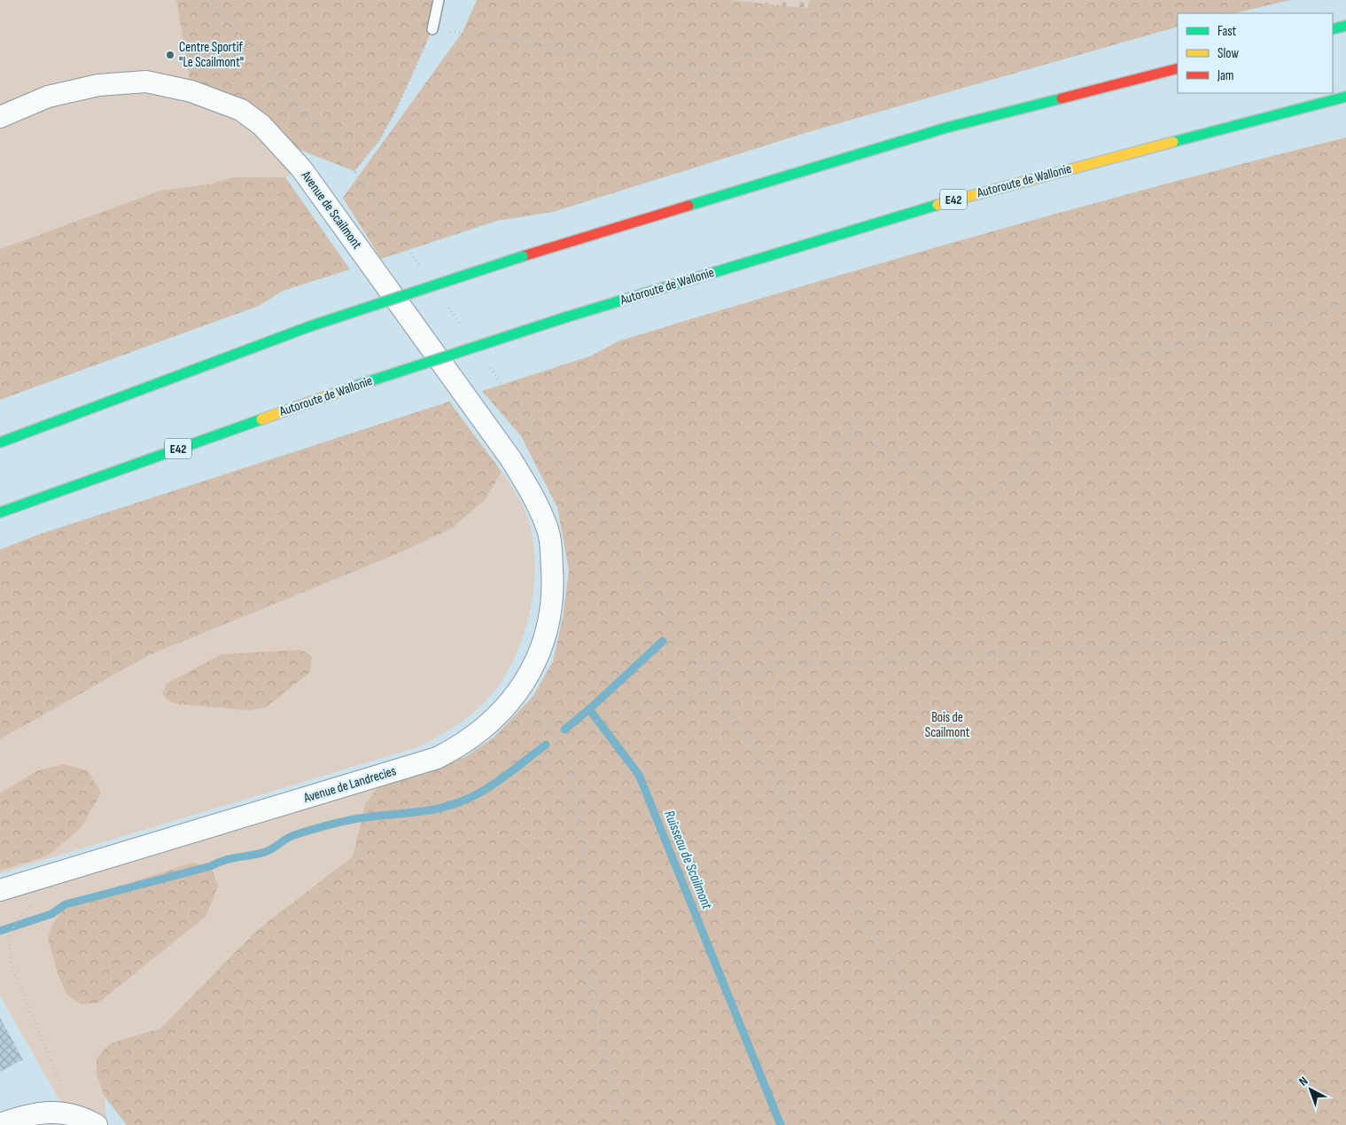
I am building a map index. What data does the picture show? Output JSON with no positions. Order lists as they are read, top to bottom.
{
  "streets": {
    "highway": ["Autoroute de Wallonie", "E42"],
    "street": ["Avenue de Scailmont", "Avenue de Landrecies"]
  },
  "crossings": [
    ["Avenue de Scailmont", "Avenue de Landrecies"]
  ],
  "water": ["Ruisseau de Scailmont"],
  "parks": ["Bois de Scailmont"],
  "places": ["Centre Sportif \"Le Scailmont\""],
  "legend": ["Fast", "Slow", "Jam"],
  "north": "top left"
}
